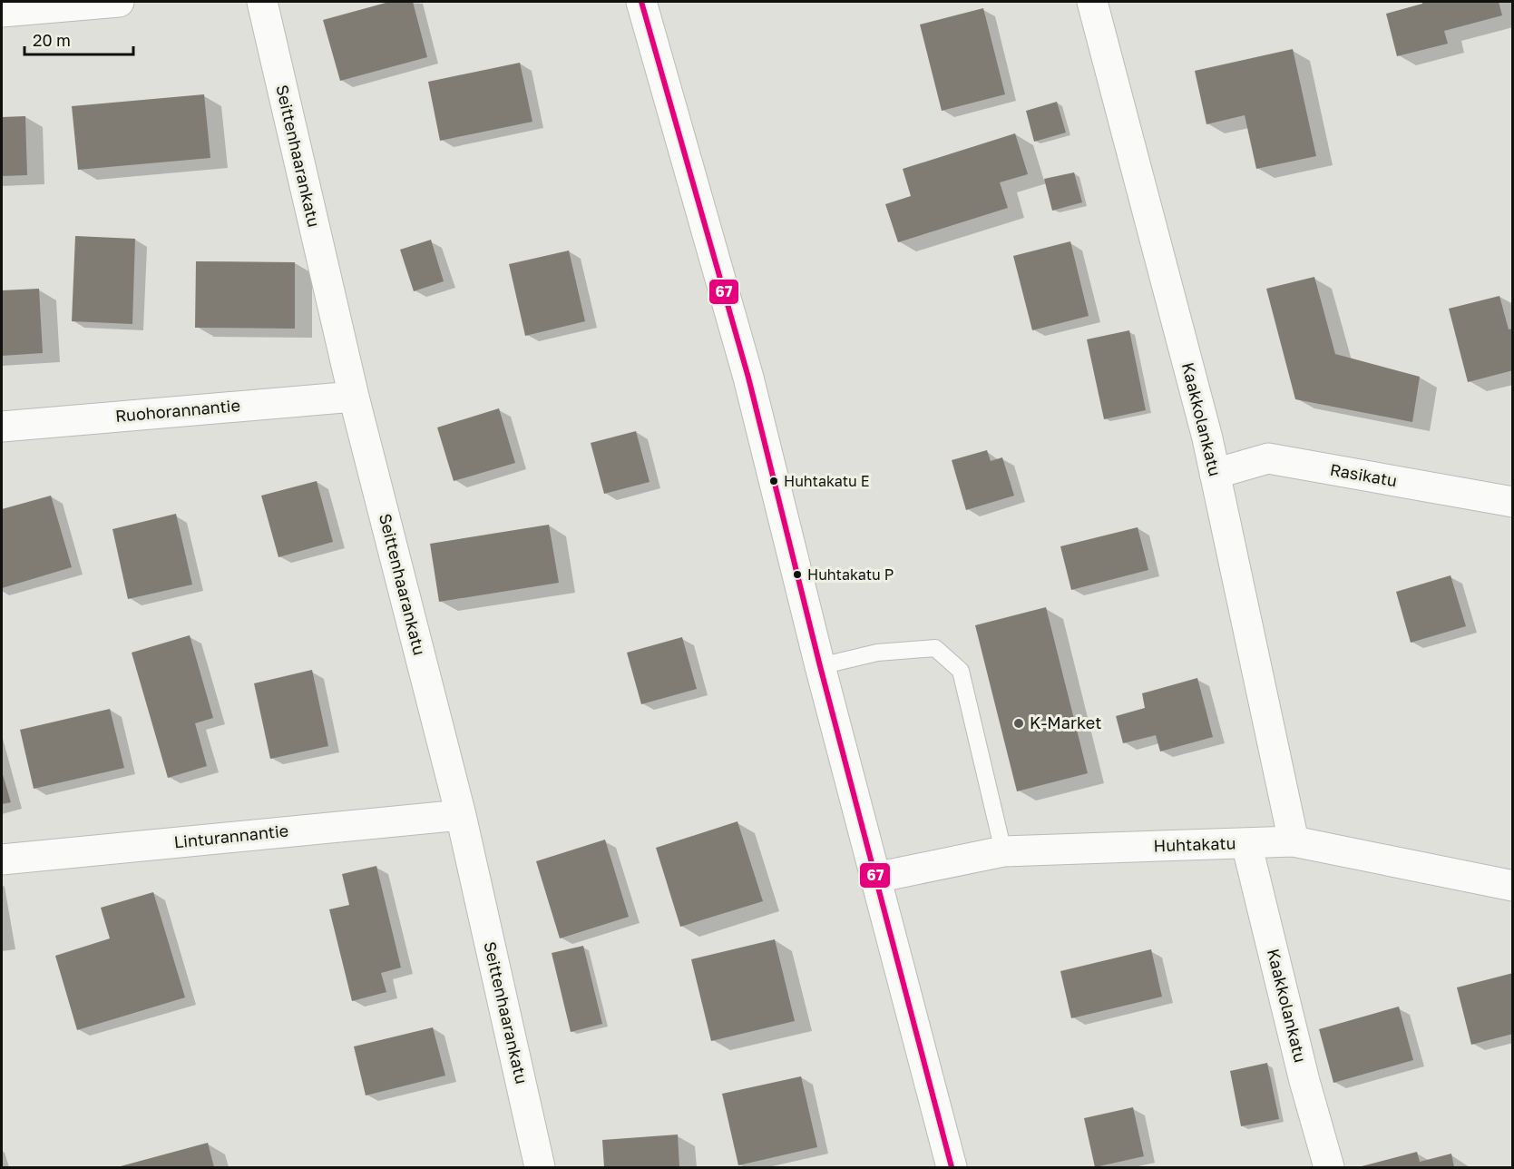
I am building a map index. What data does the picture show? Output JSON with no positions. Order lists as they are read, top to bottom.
{
  "streets": {
    "street": [
      "Seittenhaarankatu",
      "Ruohorannantie",
      "Kaakkolankatu",
      "Rasikatu",
      "Linturannantie",
      "Huhtakatu"
    ]
  },
  "crossings": [
    ["Seittenhaarankatu", "Ruohorannantie"],
    ["Seittenhaarankatu", "Linturannantie"],
    ["Kaakkolankatu", "Rasikatu"],
    ["Kaakkolankatu", "Huhtakatu"]
  ],
  "places": ["Huhtakatu E", "Huhtakatu P", "K-Market"],
  "lines": ["transit line 67"],
  "scale_bar": "20 m"
}
